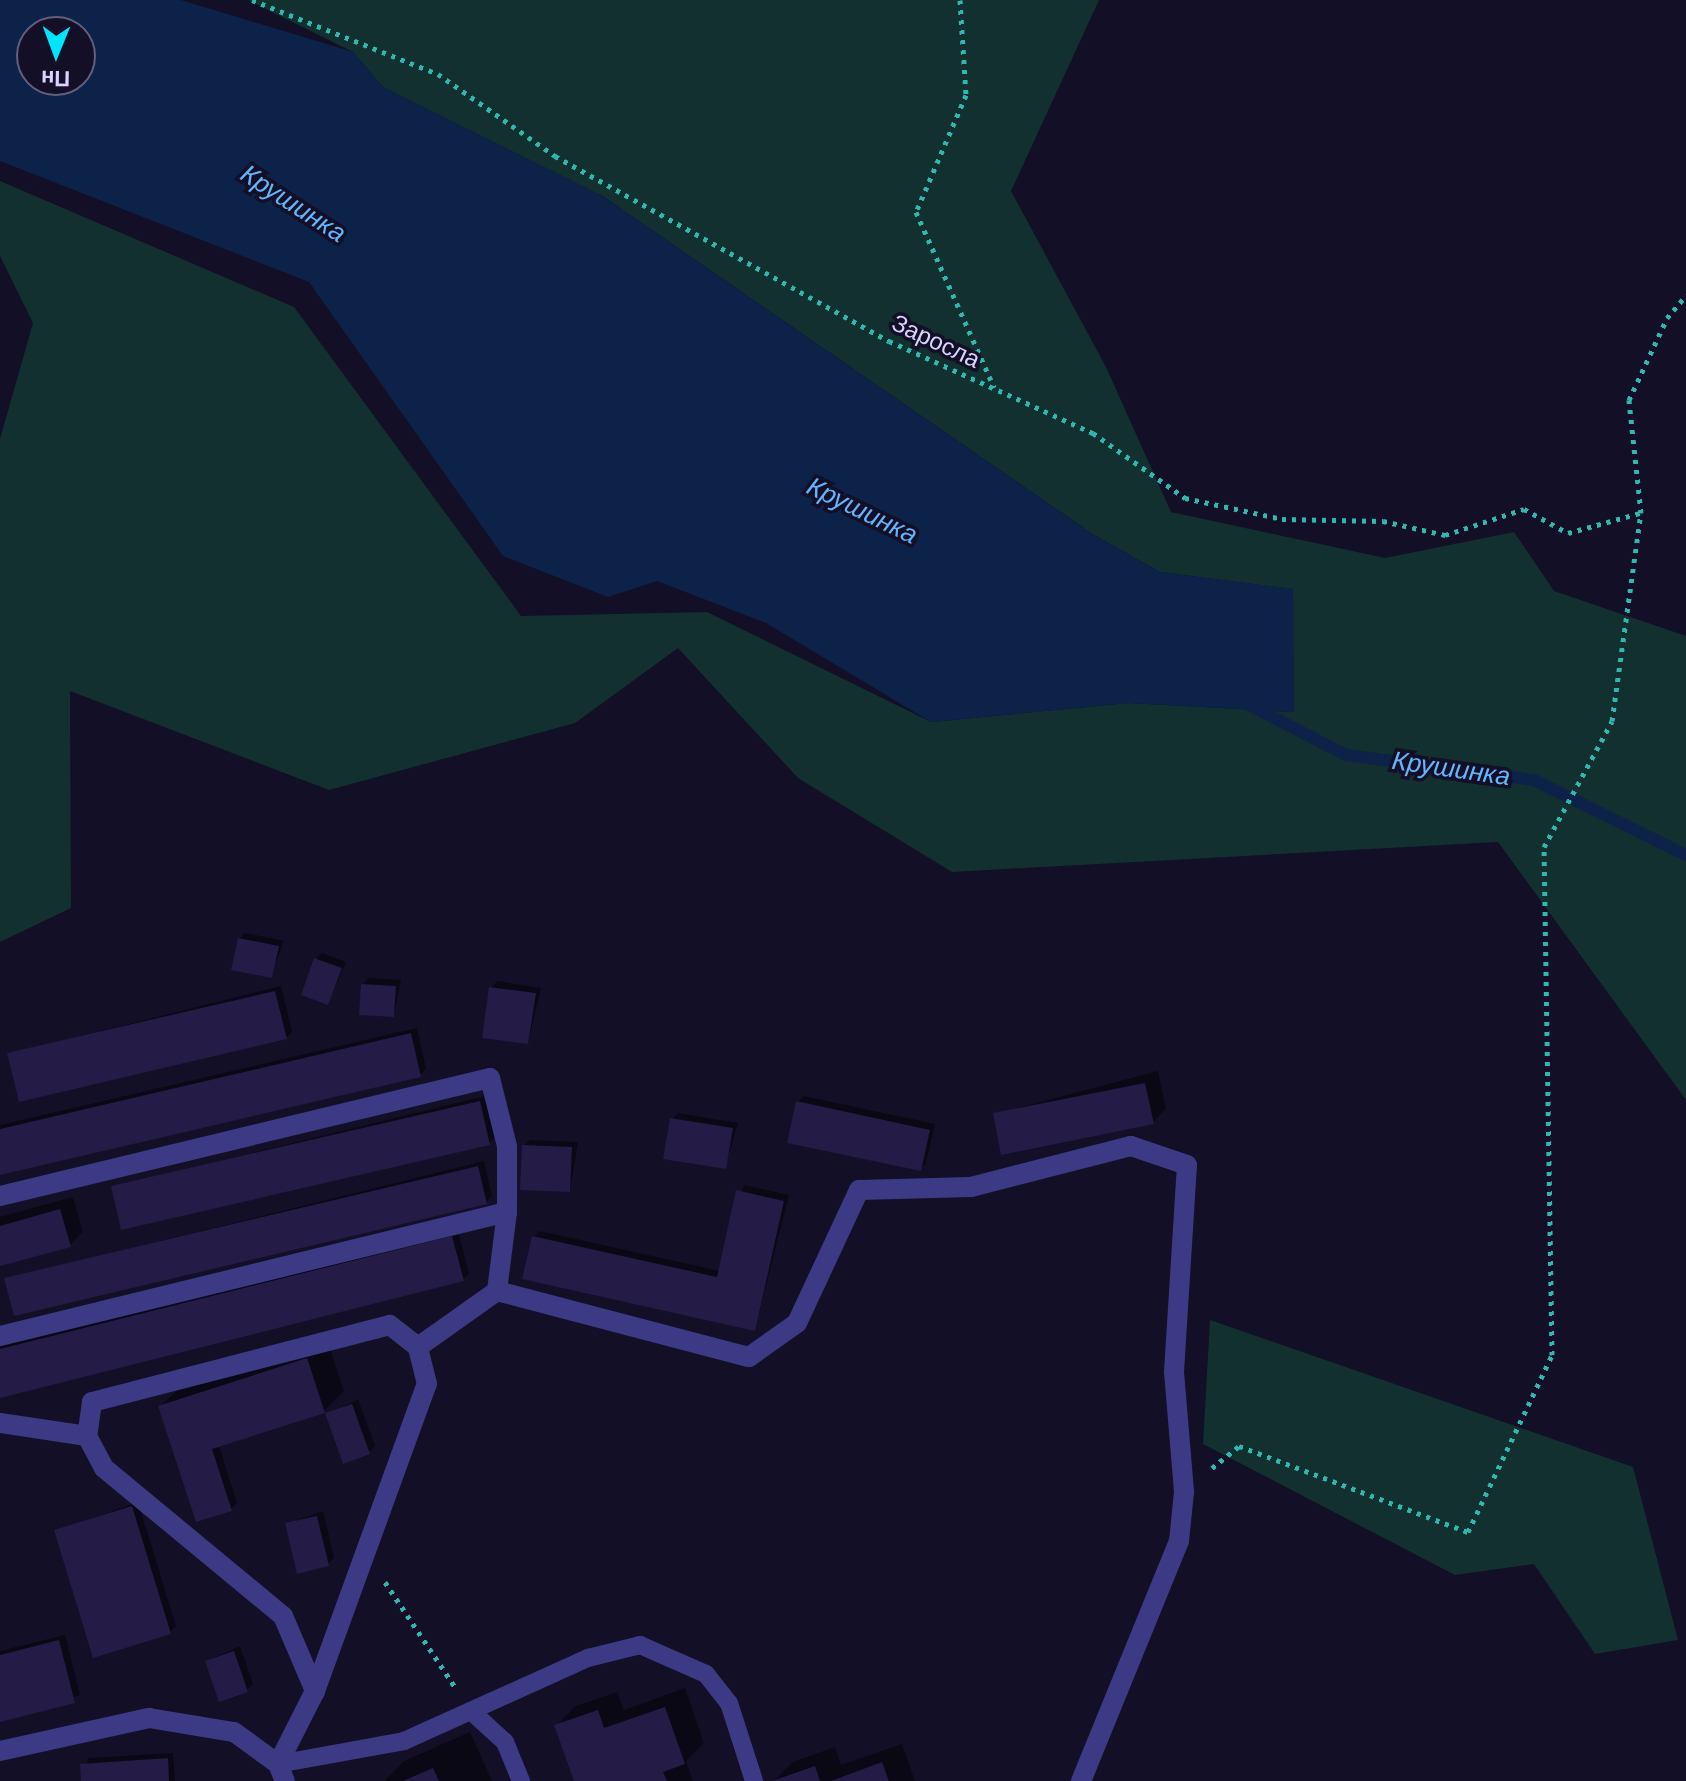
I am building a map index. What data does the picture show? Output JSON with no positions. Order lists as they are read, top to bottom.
{
  "streets": {
    "path": ["Заросла"]
  },
  "water": ["Крушинка"],
  "north": "bottom"
}
